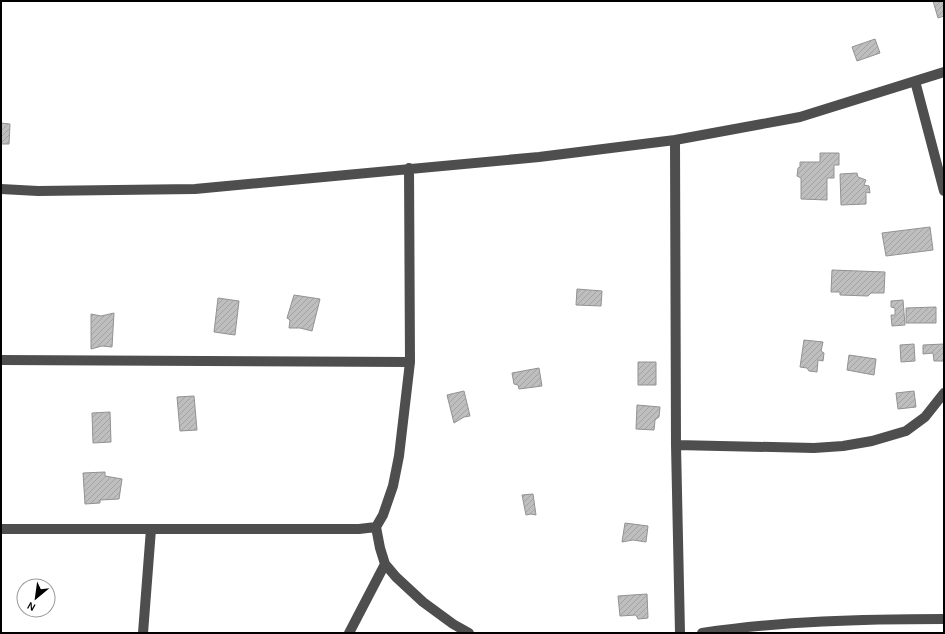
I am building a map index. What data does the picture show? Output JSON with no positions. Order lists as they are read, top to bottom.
{
  "north": "bottom left"
}
